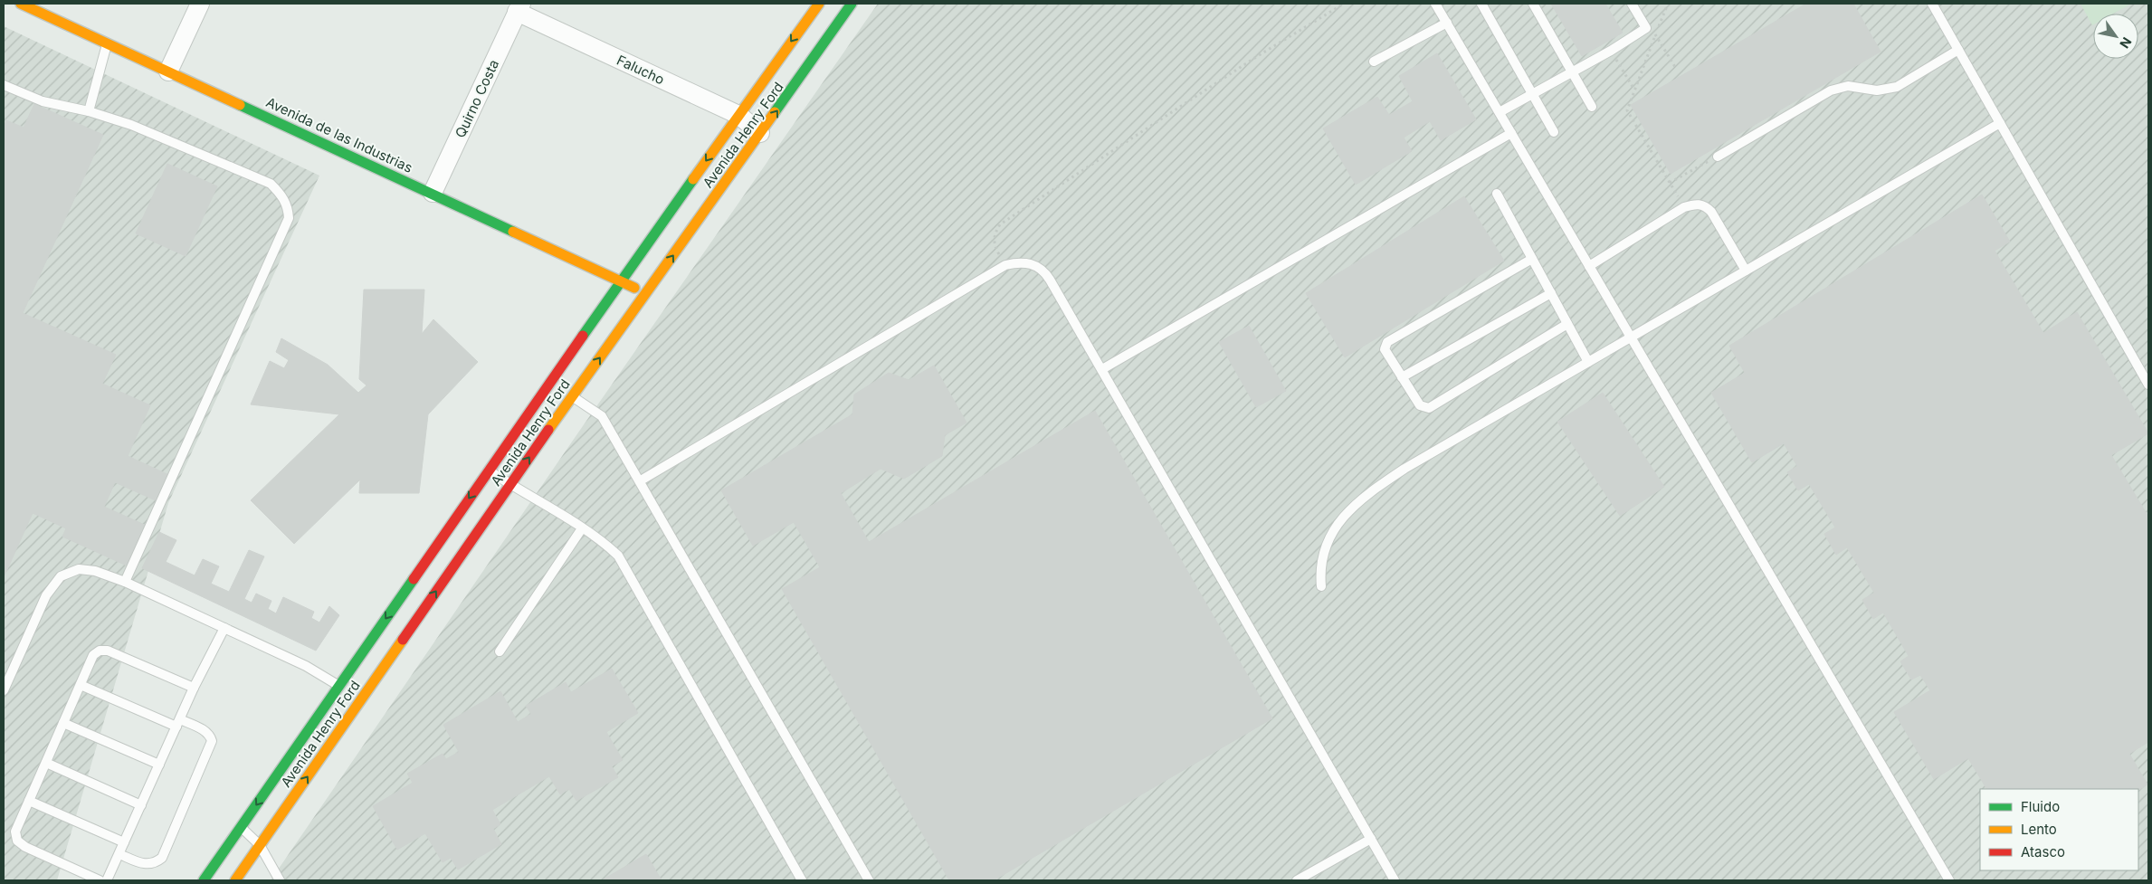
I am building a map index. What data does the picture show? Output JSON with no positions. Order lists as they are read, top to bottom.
{
  "streets": {
    "main road": ["Avenida de las Industrias", "Avenida Henry Ford"],
    "street": ["Falucho", "Quirno Costa"]
  },
  "crossings": [
    ["Falucho", "Quirno Costa"],
    ["Falucho", "Avenida Henry Ford"],
    ["Quirno Costa", "Avenida de las Industrias"],
    ["Avenida de las Industrias", "Avenida Henry Ford"]
  ],
  "legend": ["Fluido", "Lento", "Atasco"],
  "north": "bottom right"
}
